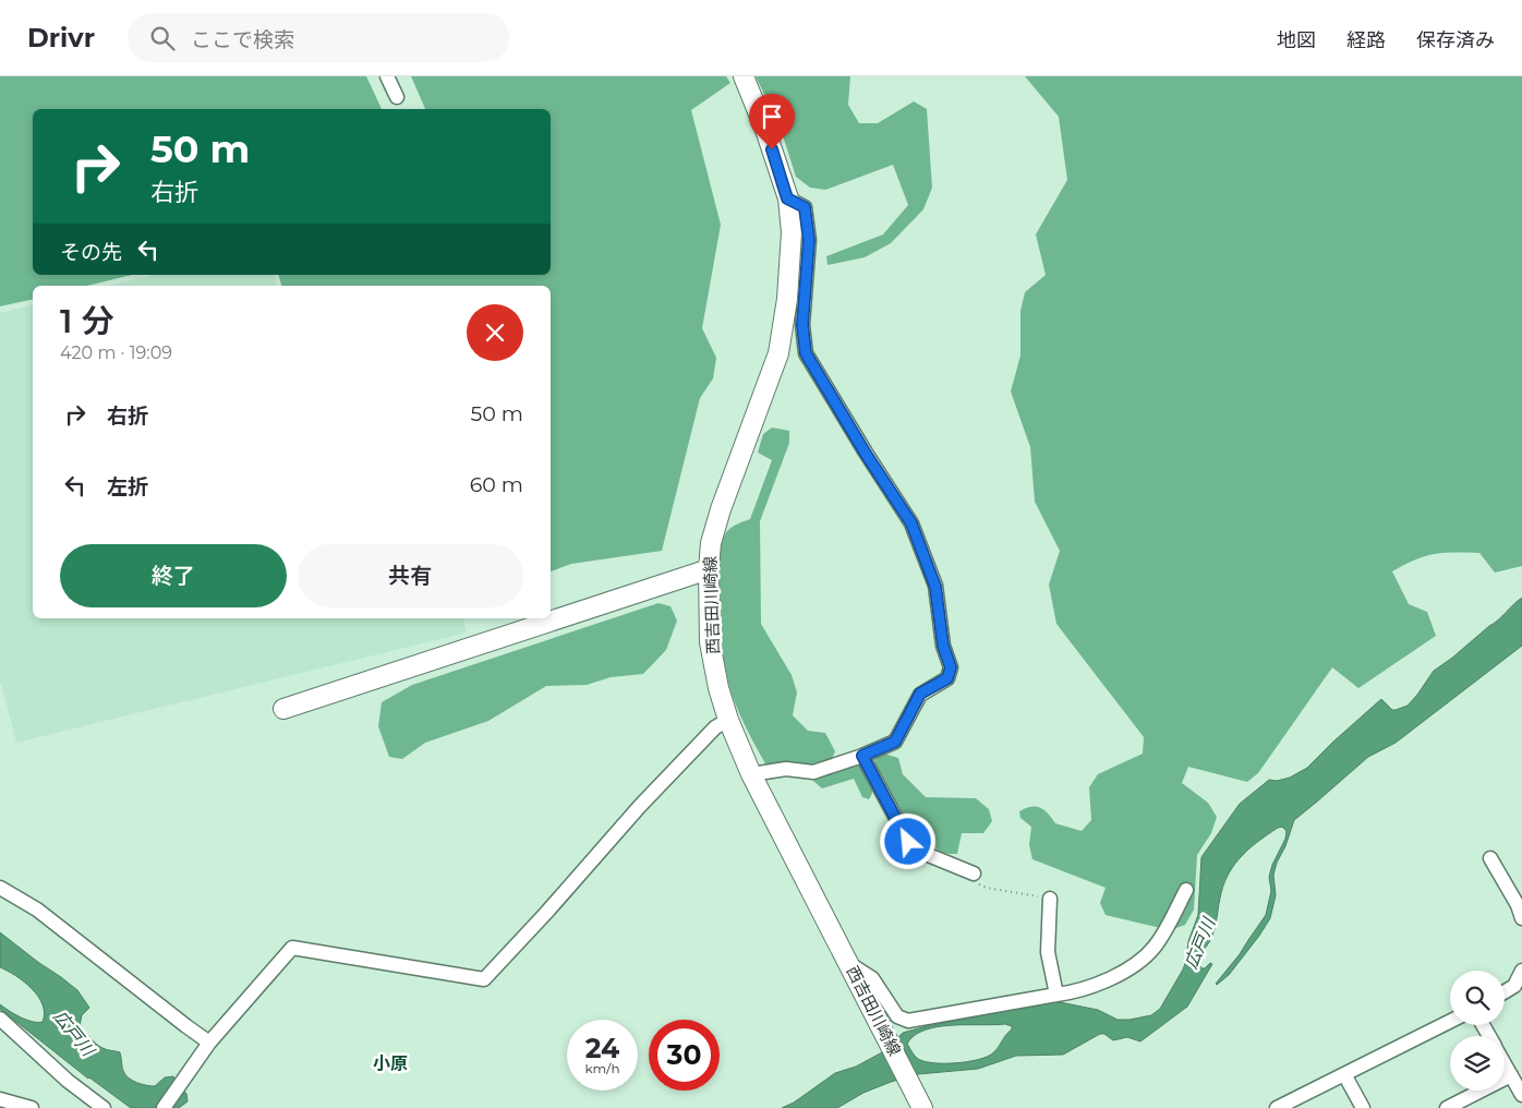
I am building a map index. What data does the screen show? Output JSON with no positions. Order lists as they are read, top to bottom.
{
  "streets": {
    "main road": ["西吉田川崎線"]
  },
  "districts": ["小原"],
  "water": ["広戸川"],
  "page": {
    "header": "Drivr",
    "search": "ここで検索",
    "nav": ["地図", "経路", "保存済み"],
    "turn": ["50 m", "右折"],
    "then": "その先",
    "heading": ["1 分", "420 m · 19:09"],
    "list": [
      {
        "name": "右折",
        "value": "50 m"
      },
      {
        "name": "左折",
        "value": "60 m"
      }
    ],
    "buttons": ["終了", "共有"],
    "speed": "24 km/h",
    "limit": "30"
  }
}
